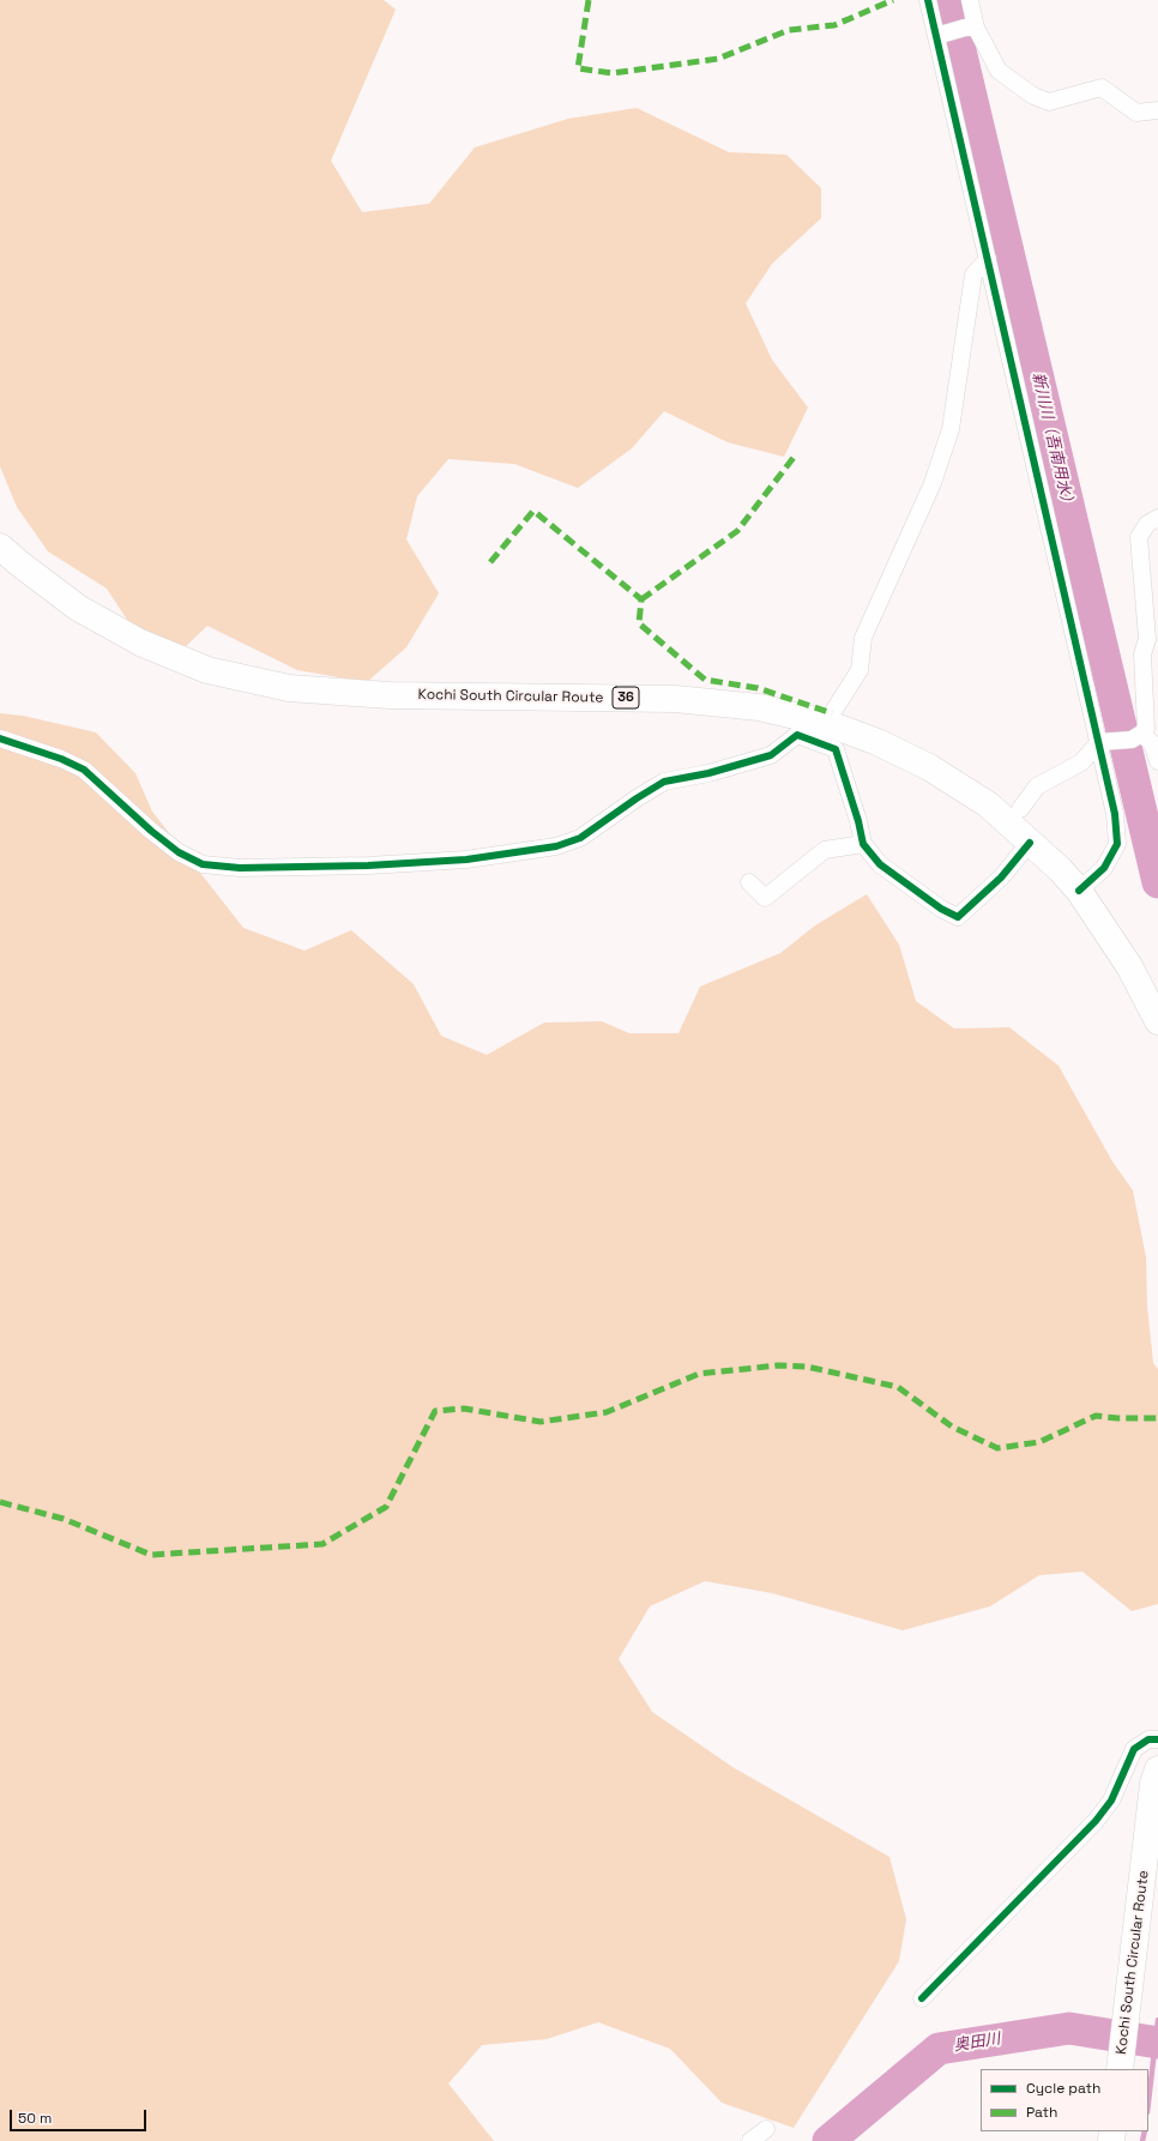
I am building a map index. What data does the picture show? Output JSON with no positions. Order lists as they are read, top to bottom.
{
  "streets": {
    "main road": ["Kochi South Circular Route", "36"]
  },
  "water": ["新川川（吾南用水）", "奥田川"],
  "legend": ["Cycle path", "Path"],
  "scale_bar": "50 m"
}
